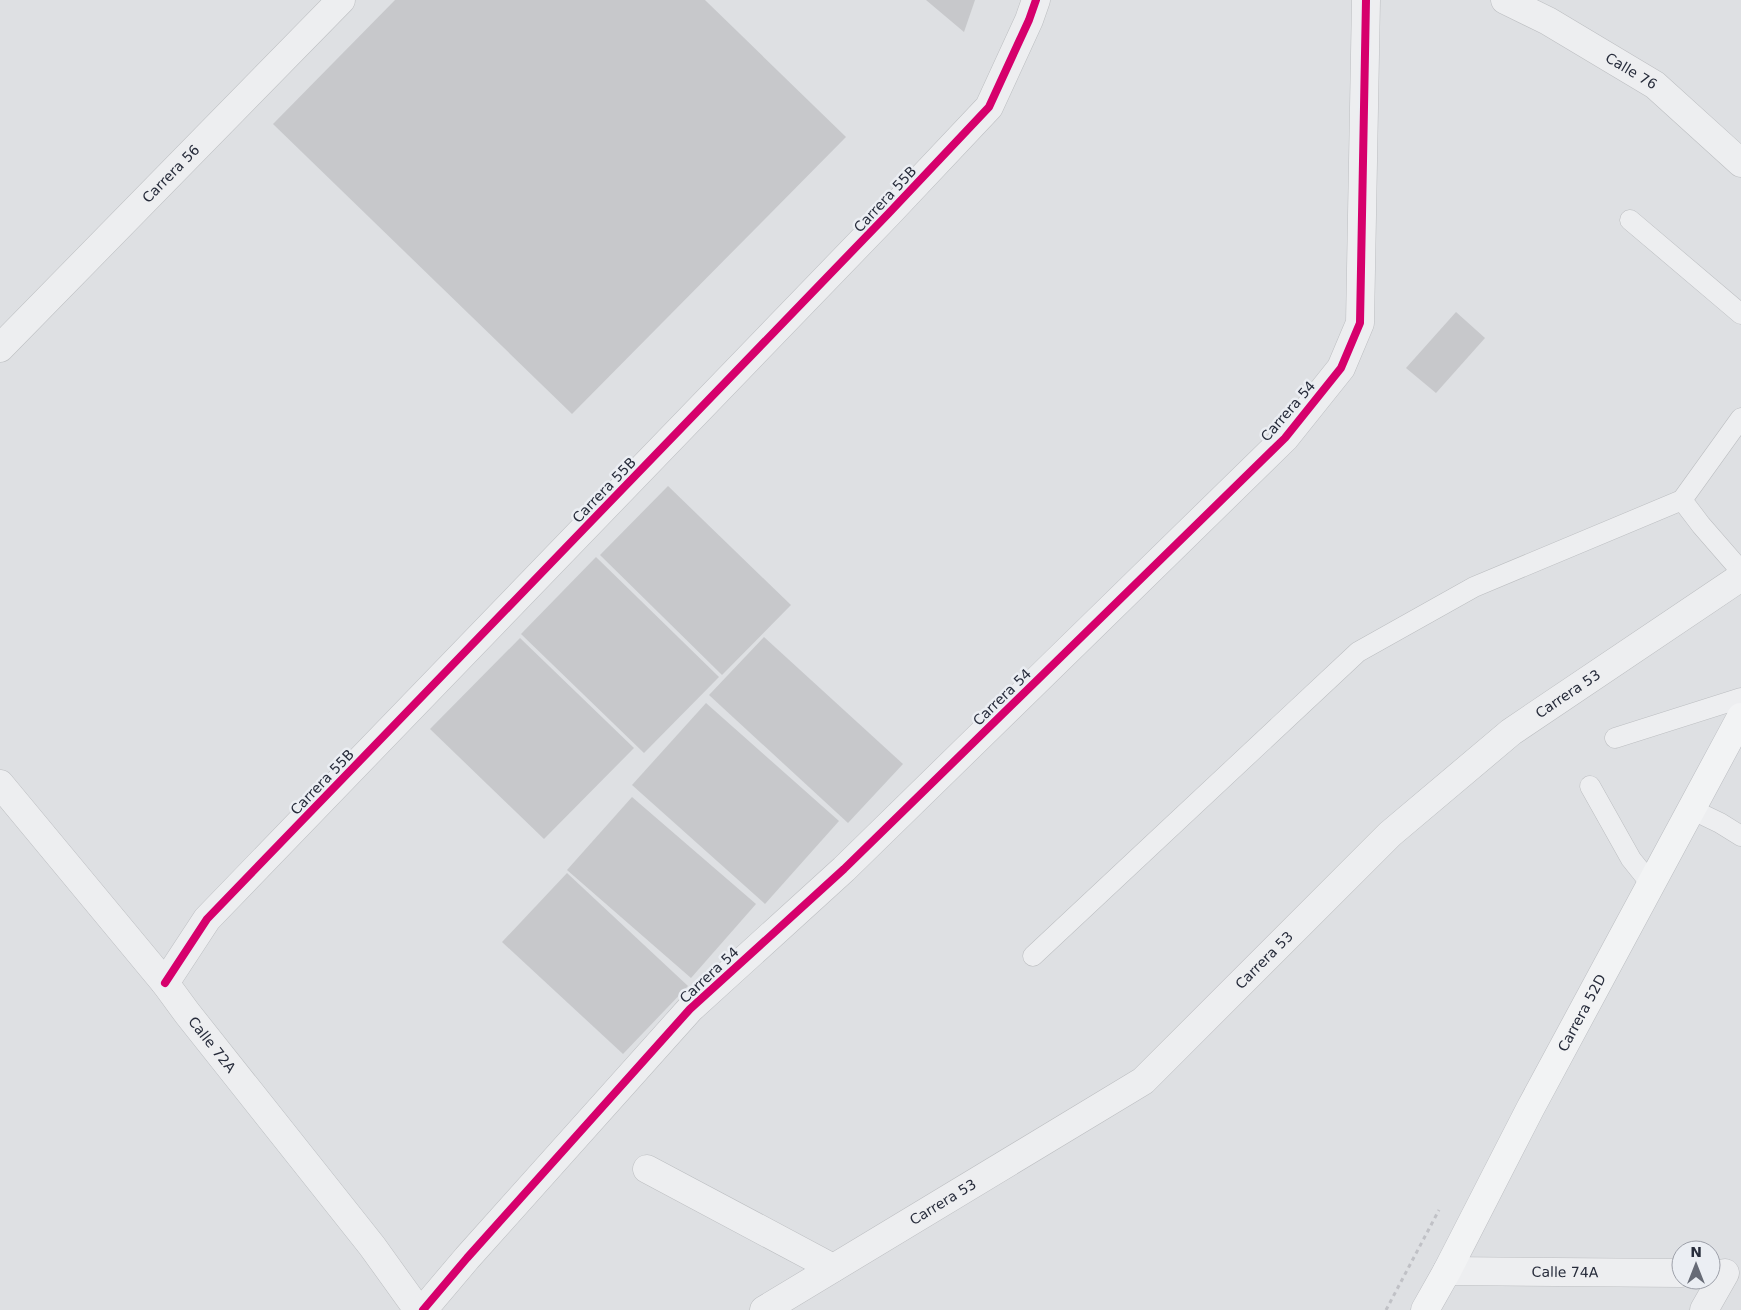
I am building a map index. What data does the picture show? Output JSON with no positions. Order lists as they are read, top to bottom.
{
  "streets": {
    "main road": ["Carrera 52D"],
    "street": [
      "Calle 76",
      "Carrera 56",
      "Carrera 55B",
      "Carrera 54",
      "Carrera 53",
      "Calle 72A",
      "Calle 74A"
    ]
  },
  "crossings": [
    ["Carrera 55B", "Calle 72A"],
    ["Carrera 52D", "Calle 74A"]
  ],
  "north": "top"
}
